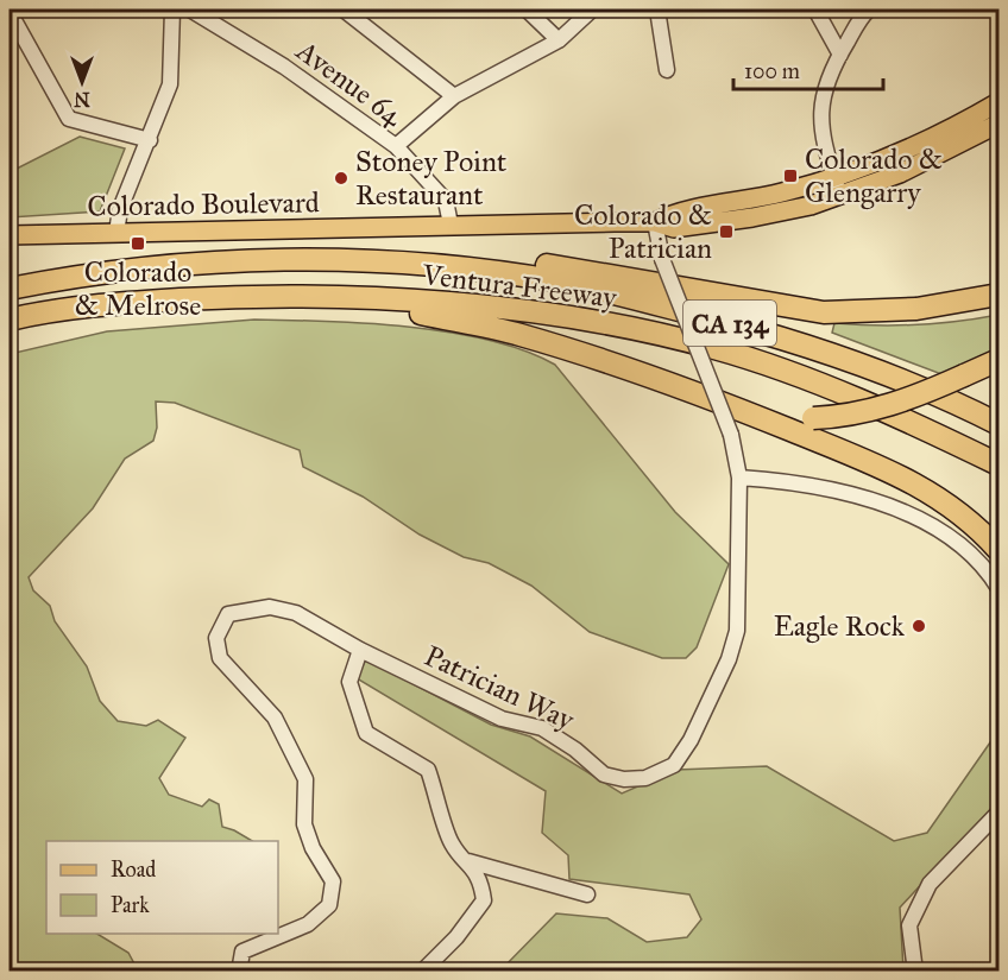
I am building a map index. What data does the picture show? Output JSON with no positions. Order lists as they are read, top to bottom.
{
  "streets": {
    "highway": ["Ventura Freeway", "CA 134"],
    "main road": ["Colorado Boulevard"],
    "street": ["Avenue 64", "Patrician Way"]
  },
  "crossings": [
    ["Avenue 64", "Colorado Boulevard"],
    ["Colorado Boulevard", "Patrician Way"]
  ],
  "places": {
    "transit": ["Colorado & Glengarry", "Colorado & Patrician", "Colorado & Melrose"],
    "other": ["Stoney Point Restaurant", "Eagle Rock"]
  },
  "legend": ["Road", "Park"],
  "scale_bar": "100 m",
  "north": "bottom"
}
